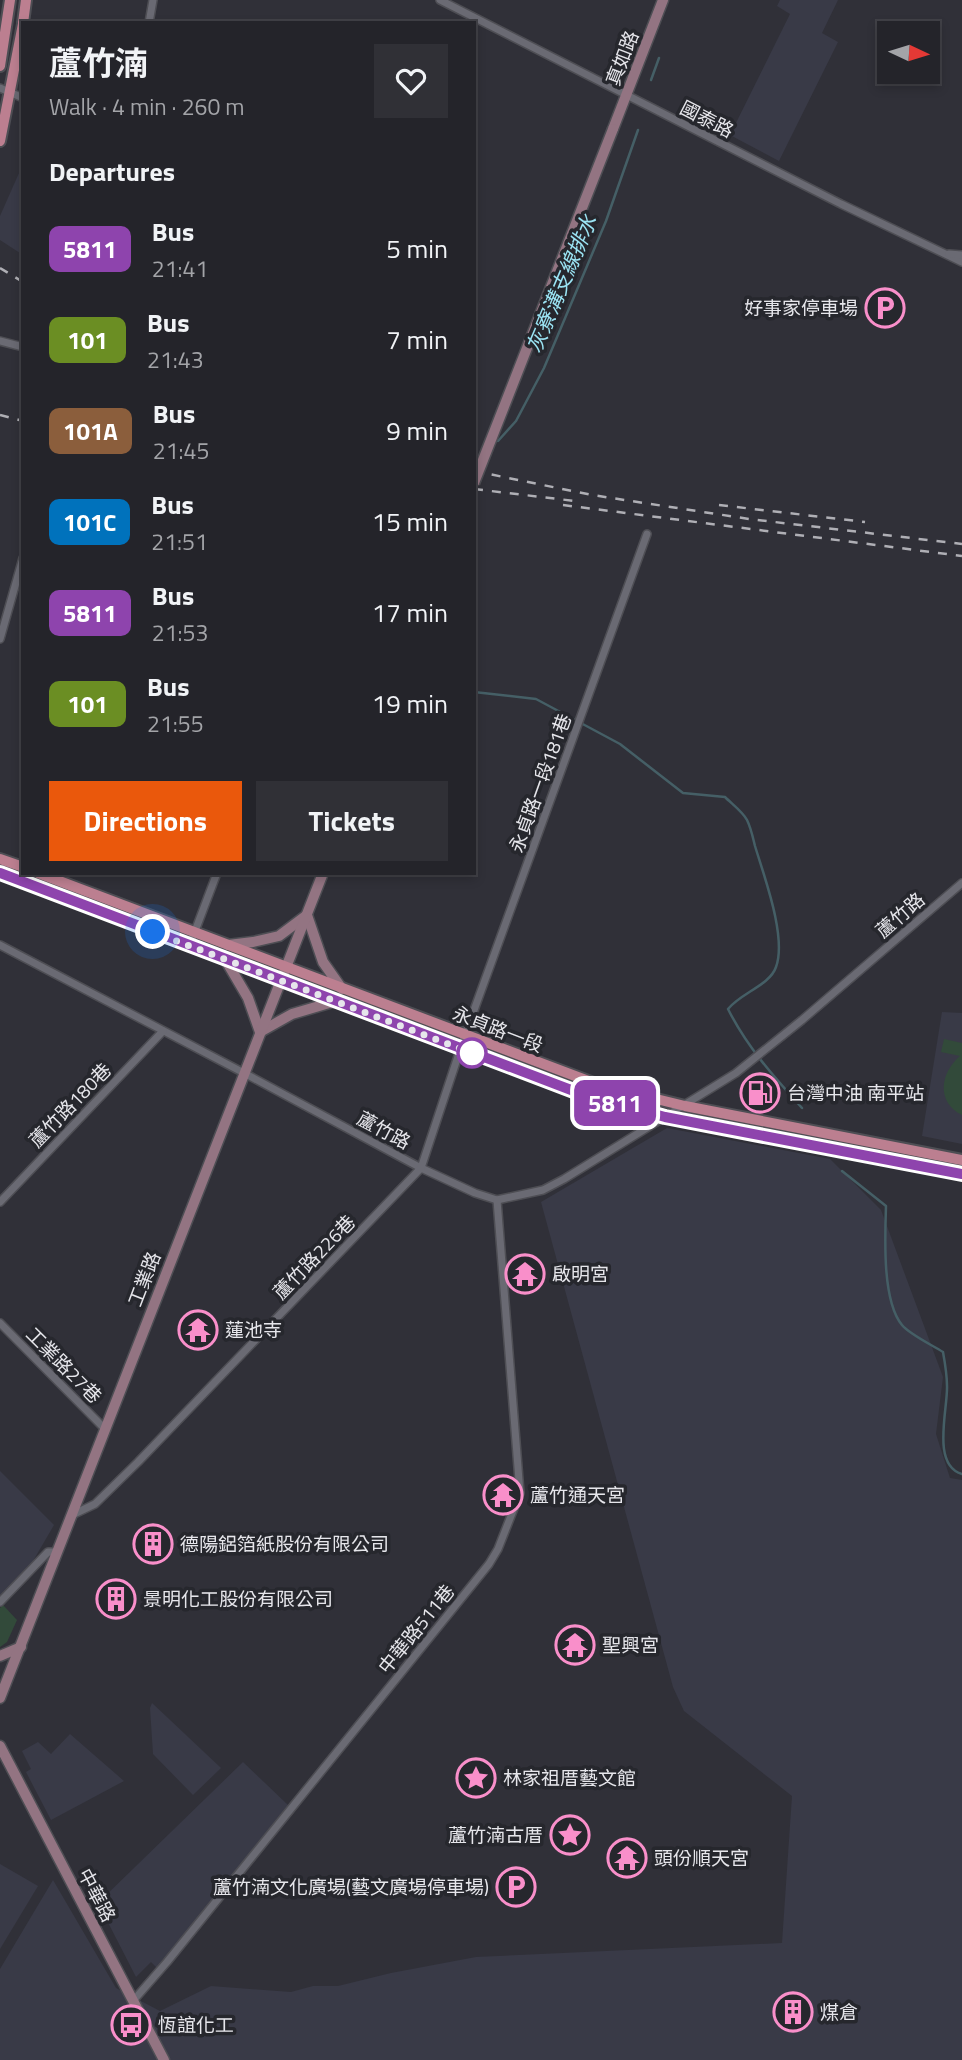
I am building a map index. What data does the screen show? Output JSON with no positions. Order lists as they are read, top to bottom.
{
  "streets": {
    "main road": ["永貞路一段"],
    "street": [
      "真如路",
      "國泰路",
      "永貞路一段181巷",
      "蘆竹路",
      "蘆竹路180巷",
      "蘆竹路226巷",
      "工業路",
      "工業路27巷",
      "中華路511巷",
      "中華路"
    ]
  },
  "crossings": [
    ["真如路", "國泰路"],
    ["永貞路一段181巷", "永貞路一段"],
    ["永貞路一段181巷", "蘆竹路226巷"],
    ["蘆竹路", "永貞路一段"],
    ["蘆竹路", "蘆竹路180巷"],
    ["蘆竹路", "蘆竹路226巷"],
    ["蘆竹路", "工業路"],
    ["蘆竹路", "中華路511巷"],
    ["永貞路一段", "蘆竹路226巷"],
    ["永貞路一段", "工業路"],
    ["蘆竹路226巷", "工業路"],
    ["工業路", "工業路27巷"],
    ["中華路511巷", "中華路"]
  ],
  "water": ["灰寮溝支線排水"],
  "places": {
    "parking": ["好事家停車場", "蘆竹湳文化廣場(藝文廣場停車場)"],
    "fuel station": ["台灣中油 南平站"],
    "temple": [
      "啟明宮",
      "蓮池寺",
      "蘆竹通天宮",
      "聖興宮",
      "頭份順天宮"
    ],
    "building": ["德陽鋁箔紙股份有限公司", "景明化工股份有限公司", "煤倉"],
    "place": ["林家祖厝藝文館", "蘆竹湳古厝"],
    "bus stop": ["恆誼化工"]
  },
  "lines": ["bus line 5811"],
  "north": "right",
  "page": {
    "on_map": "5811",
    "heading": [
      ["蘆竹湳", "Walk · 4 min · 260 m"],
      "Departures"
    ],
    "list": [
      {
        "mark": "5811",
        "name": "Bus",
        "note": "21:41",
        "value": "5 min"
      },
      {
        "mark": "101",
        "name": "Bus",
        "note": "21:43",
        "value": "7 min"
      },
      {
        "mark": "101A",
        "name": "Bus",
        "note": "21:45",
        "value": "9 min"
      },
      {
        "mark": "101C",
        "name": "Bus",
        "note": "21:51",
        "value": "15 min"
      },
      {
        "mark": "5811",
        "name": "Bus",
        "note": "21:53",
        "value": "17 min"
      },
      {
        "mark": "101",
        "name": "Bus",
        "note": "21:55",
        "value": "19 min"
      }
    ],
    "buttons": ["Directions", "Tickets"]
  }
}
